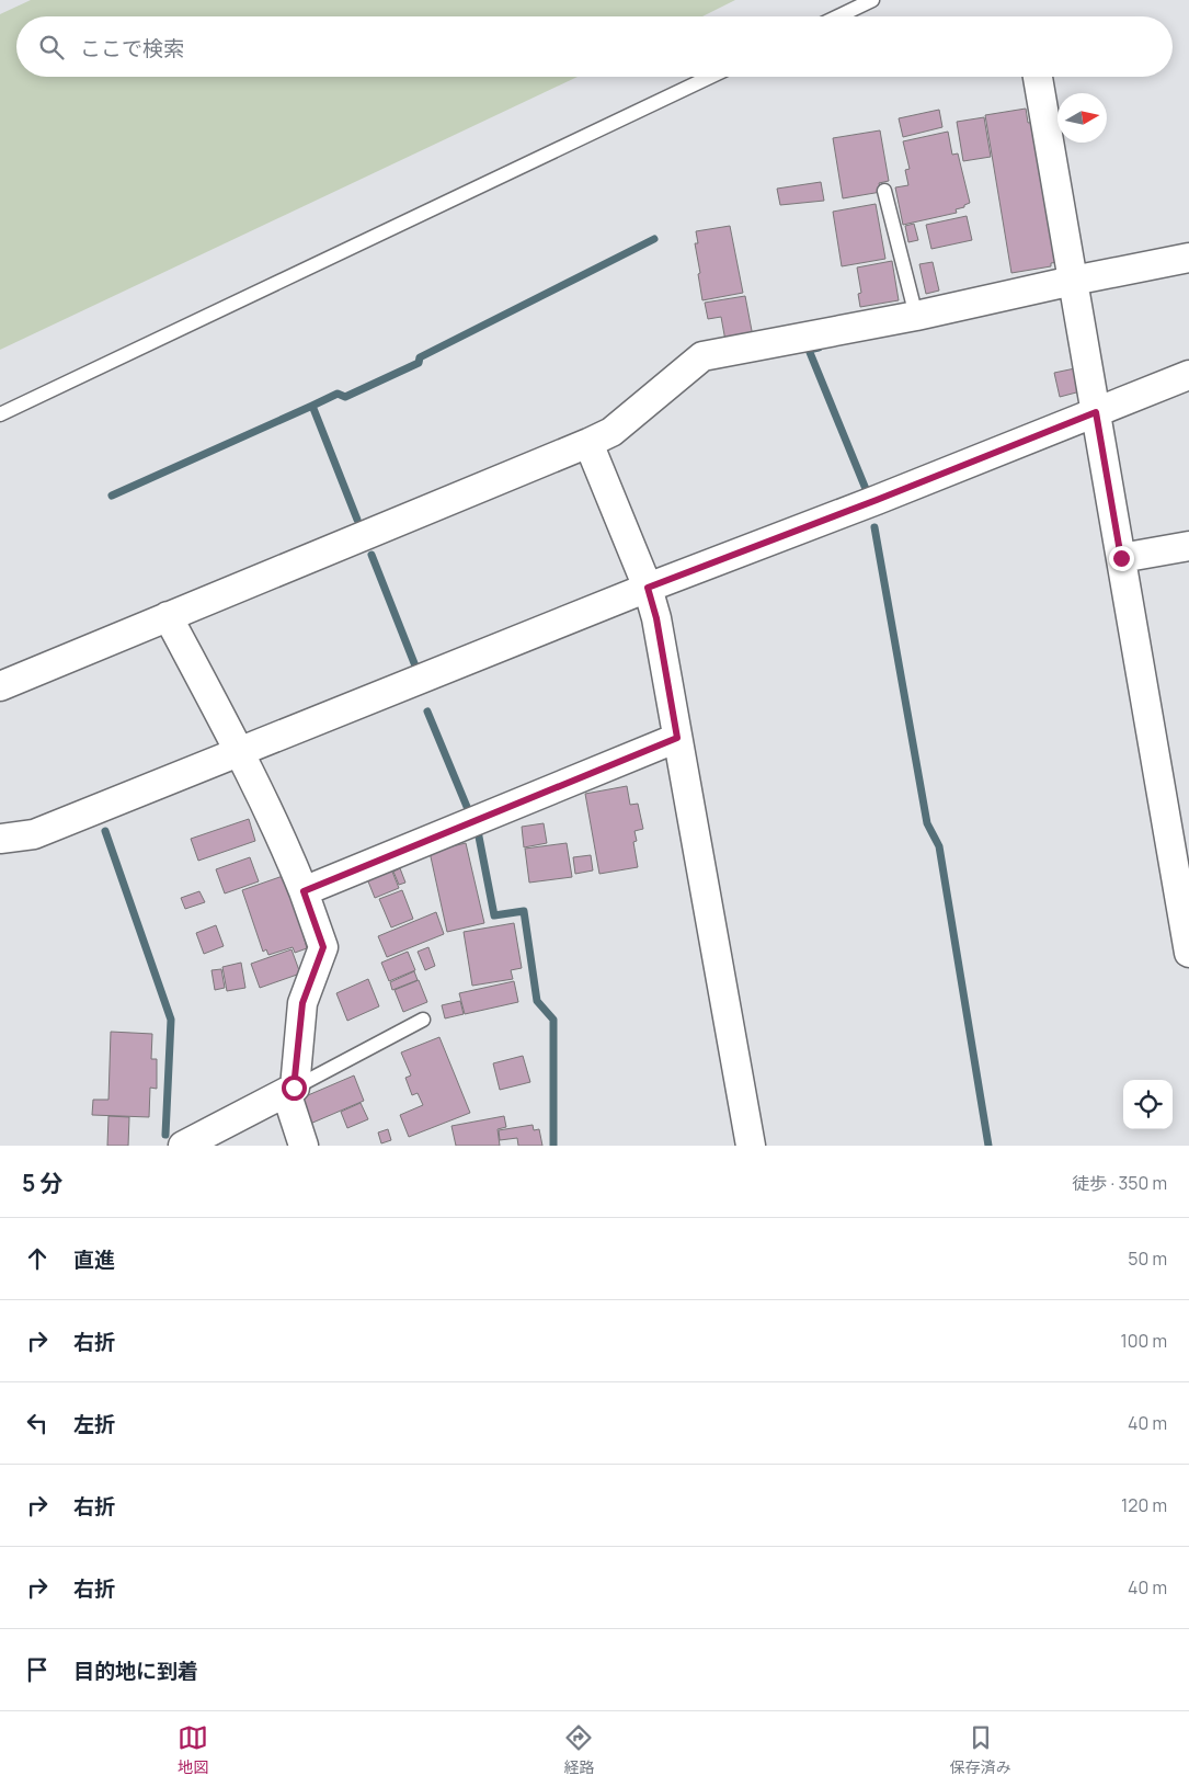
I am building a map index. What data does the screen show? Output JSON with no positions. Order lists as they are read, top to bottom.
{
  "north": "right",
  "page": {
    "search": "ここで検索",
    "heading": ["5 分", "徒歩 · 350 m"],
    "list": [
      ["直進", "50 m"],
      ["右折", "100 m"],
      ["左折", "40 m"],
      ["右折", "120 m"],
      ["右折", "40 m"],
      "目的地に到着"
    ],
    "nav": ["地図", "経路", "保存済み"]
  }
}
